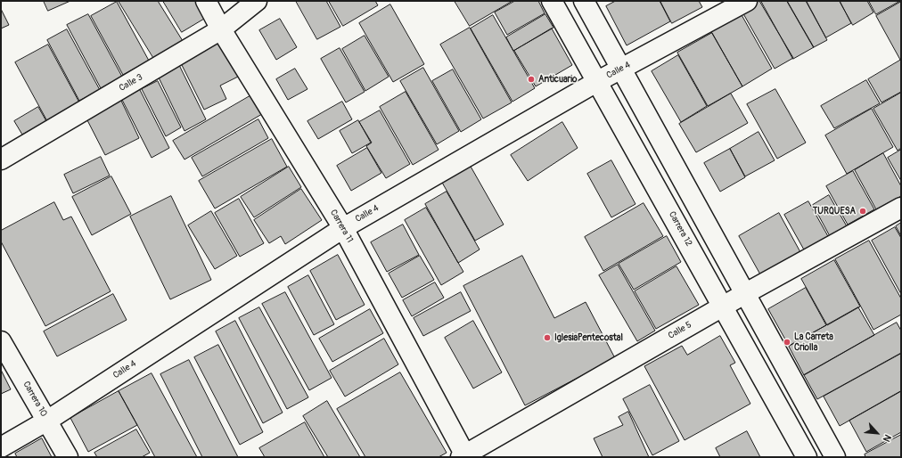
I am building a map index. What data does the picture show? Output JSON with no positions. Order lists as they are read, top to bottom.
{
  "streets": {
    "street": [
      "Calle 4",
      "Calle 3",
      "Carrera 11",
      "Carrera 12",
      "Calle 5",
      "Carrera 10"
    ]
  },
  "crossings": [
    ["Calle 4", "Carrera 11"],
    ["Calle 4", "Carrera 12"],
    ["Calle 4", "Carrera 10"],
    ["Calle 3", "Carrera 11"],
    ["Carrera 11", "Calle 5"],
    ["Carrera 12", "Calle 5"]
  ],
  "places": [
    "Anticuario",
    "TURQUESA",
    "IglesiaPentecostal",
    "La Carreta Criolla"
  ],
  "north": "bottom right"
}
